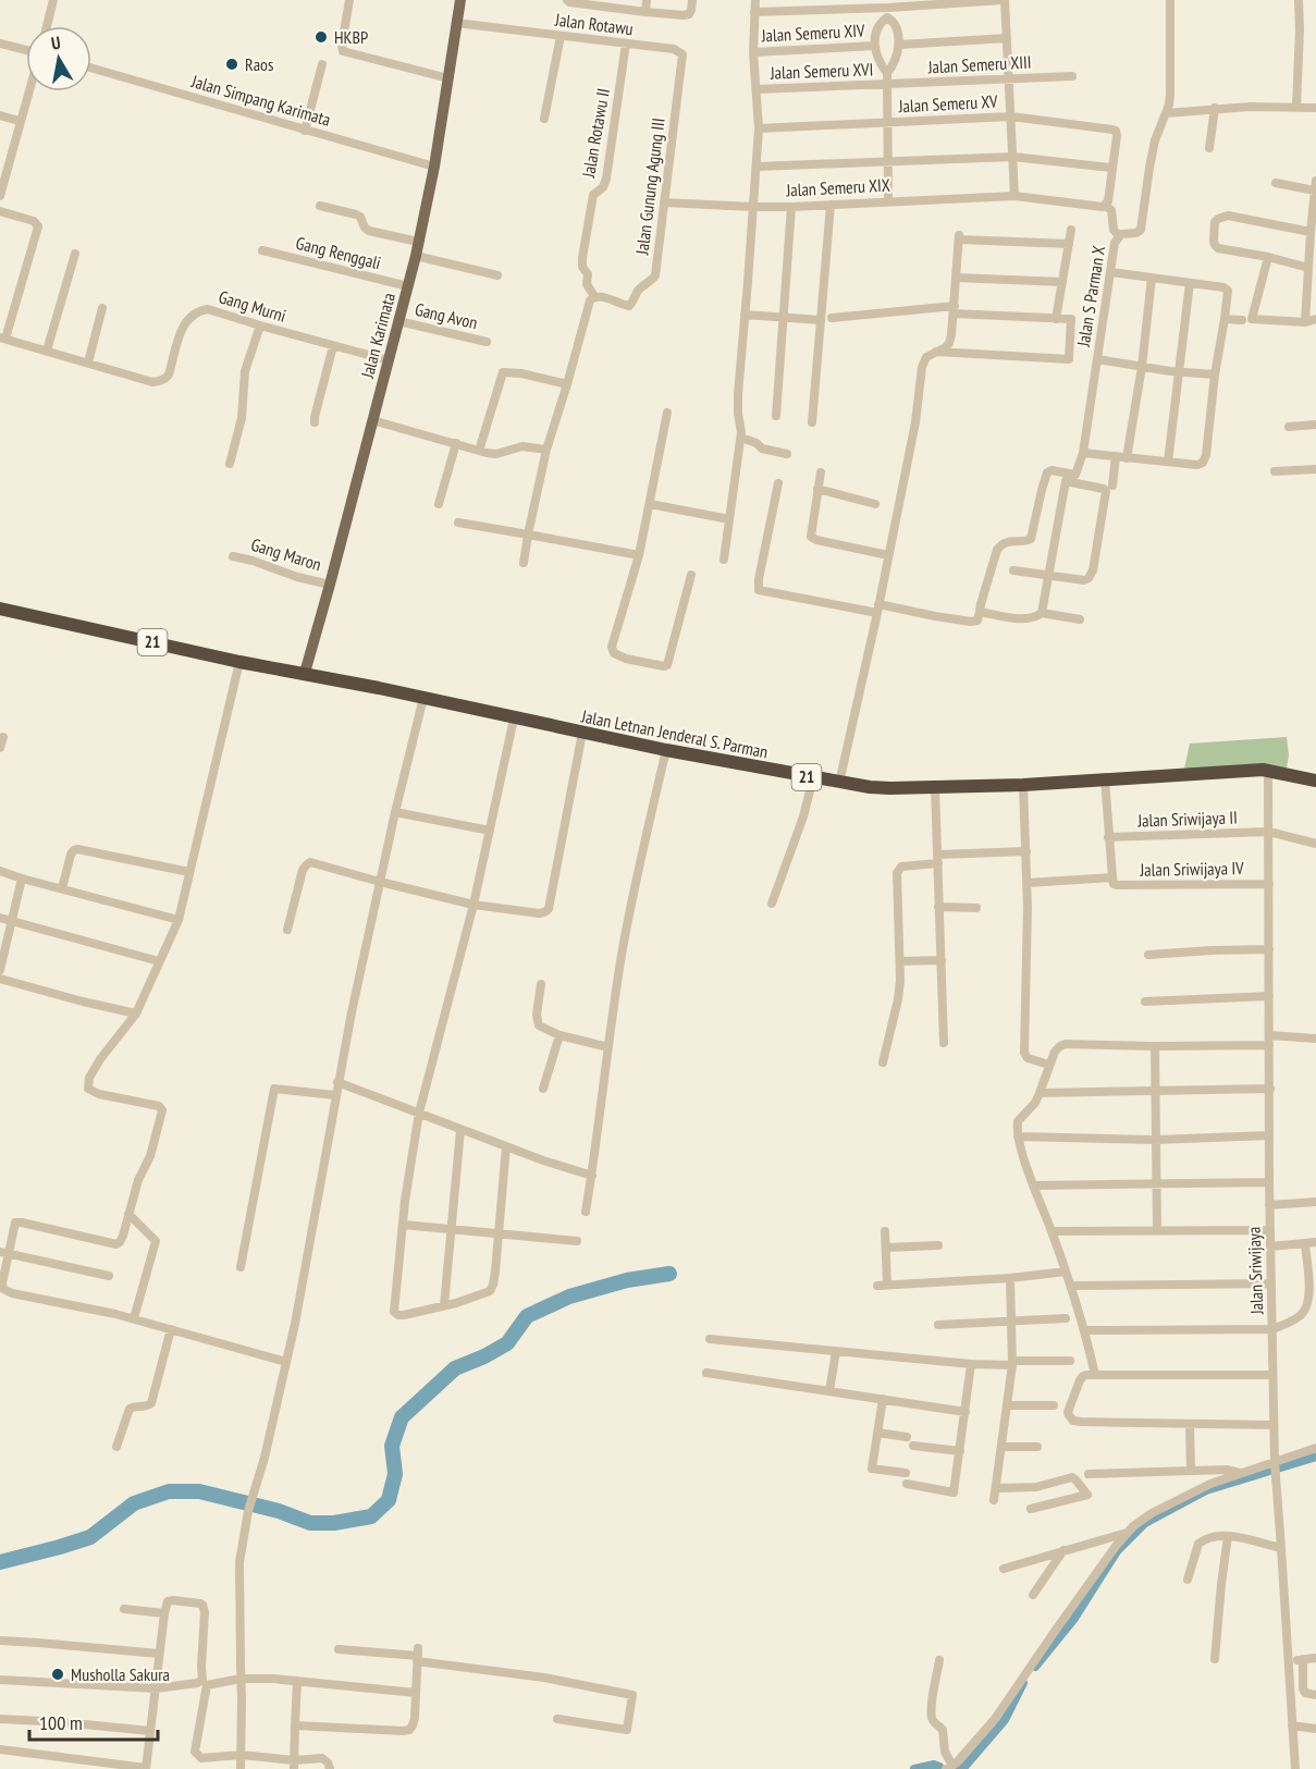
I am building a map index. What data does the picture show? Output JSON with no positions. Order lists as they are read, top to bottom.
{
  "streets": {
    "highway": ["21", "Jalan Letnan Jenderal S. Parman"],
    "main road": ["Jalan Karimata"],
    "street": [
      "Jalan Rotawu",
      "Jalan Semeru XIV",
      "Jalan Semeru XIII",
      "Jalan Semeru XVI",
      "Jalan Simpang Karimata",
      "Jalan Semeru XV",
      "Jalan Rotawu II",
      "Jalan Gunung Agung III",
      "Jalan Semeru XIX",
      "Gang Renggali",
      "Jalan S Parman X",
      "Gang Murni",
      "Gang Avon",
      "Gang Maron",
      "Jalan Sriwijaya II",
      "Jalan Sriwijaya IV",
      "Jalan Sriwijaya"
    ]
  },
  "crossings": [
    ["Jalan Rotawu", "Jalan Rotawu II"],
    ["Jalan Rotawu", "Jalan Gunung Agung III"],
    ["Jalan Rotawu", "Jalan Karimata"],
    ["Jalan Semeru XIII", "Jalan Semeru XVI"],
    ["Jalan Simpang Karimata", "Jalan Karimata"],
    ["Jalan Rotawu II", "Jalan Gunung Agung III"],
    ["Jalan Gunung Agung III", "Jalan Semeru XIX"],
    ["Gang Renggali", "Jalan Karimata"],
    ["Gang Murni", "Jalan Karimata"],
    ["Gang Avon", "Jalan Karimata"],
    ["Jalan Karimata", "Gang Maron"],
    ["Jalan Karimata", "21"],
    ["Jalan Karimata", "Jalan Letnan Jenderal S. Parman"],
    ["21", "Jalan Letnan Jenderal S. Parman"],
    ["Jalan Letnan Jenderal S. Parman", "Jalan Sriwijaya"],
    ["Jalan Sriwijaya II", "Jalan Sriwijaya"],
    ["Jalan Sriwijaya IV", "Jalan Sriwijaya"]
  ],
  "places": ["HKBP", "Raos", "Musholla Sakura"],
  "scale_bar": "100 m",
  "north": "top"
}
